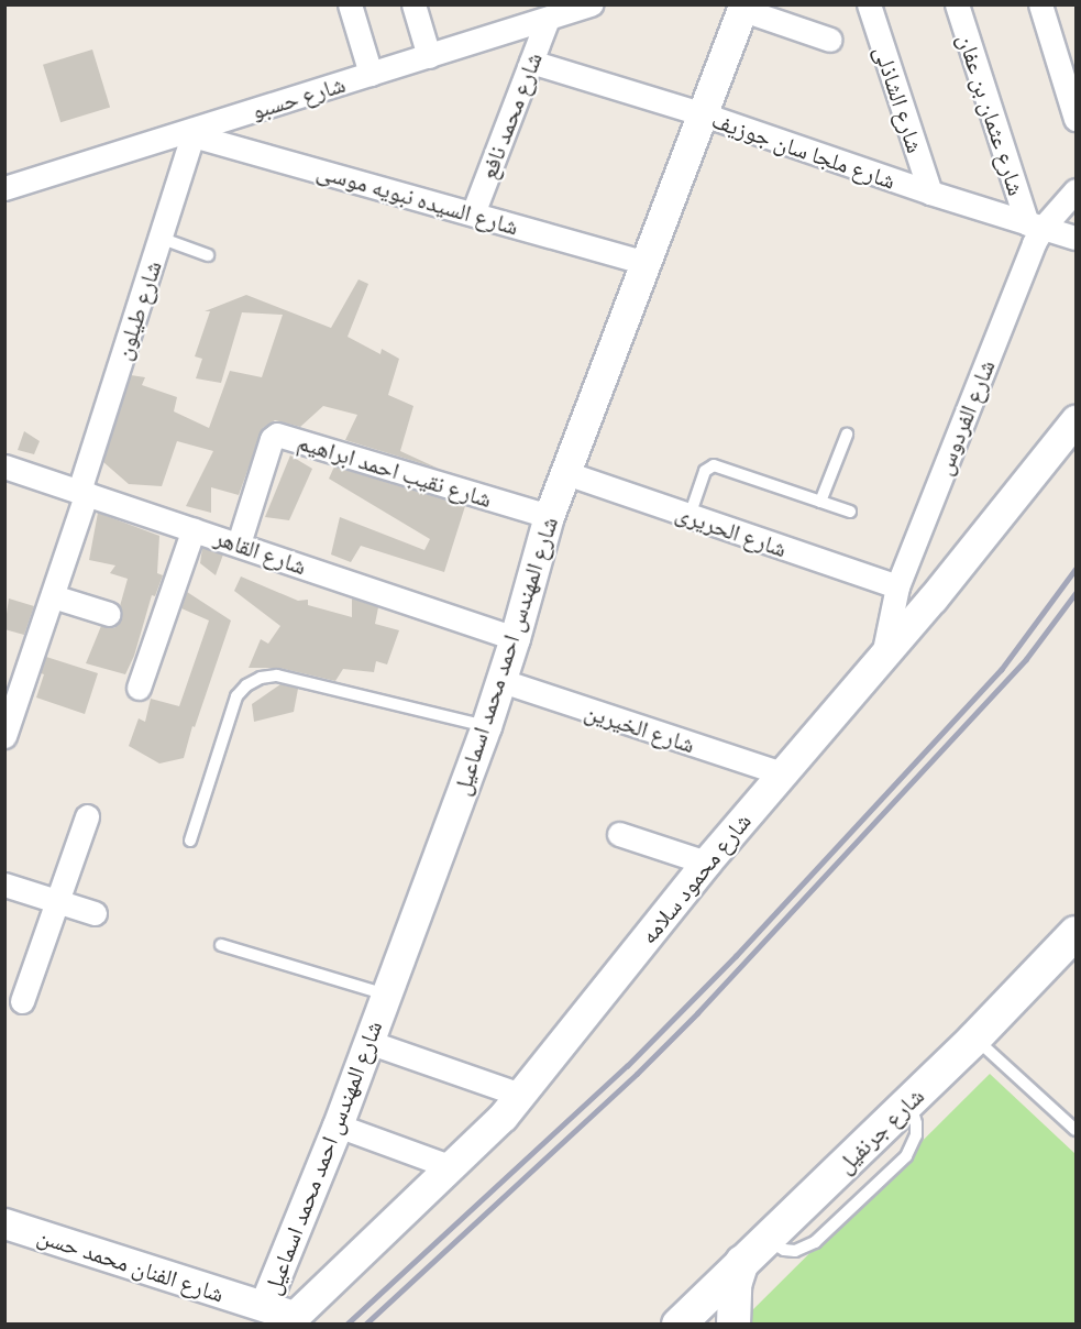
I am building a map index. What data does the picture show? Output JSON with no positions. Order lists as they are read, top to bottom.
{
  "streets": {
    "main road": ["شارع جرنفيل"],
    "street": [
      "شارع حسبو",
      "شارع الشاذلى",
      "شارع عثمان بن عفان",
      "شارع محمد نافع",
      "شارع ملجا سان جوزيف",
      "شارع السيده نبويه موسى",
      "شارع طيلون",
      "شارع الفردوس",
      "شارع نقيب احمد ابراهيم",
      "شارع الحريرى",
      "شارع القاهر",
      "شارع المهندس احمد محمد اسماعيل",
      "شارع الخيرين",
      "شارع محمود سلامه",
      "شارع الفنان محمد حسن"
    ]
  },
  "crossings": [
    ["شارع حسبو", "شارع محمد نافع"],
    ["شارع حسبو", "شارع السيده نبويه موسى"],
    ["شارع حسبو", "شارع طيلون"],
    ["شارع الشاذلى", "شارع ملجا سان جوزيف"],
    ["شارع عثمان بن عفان", "شارع ملجا سان جوزيف"],
    ["شارع عثمان بن عفان", "شارع الفردوس"],
    ["شارع محمد نافع", "شارع ملجا سان جوزيف"],
    ["شارع محمد نافع", "شارع السيده نبويه موسى"],
    ["شارع ملجا سان جوزيف", "شارع الفردوس"],
    ["شارع ملجا سان جوزيف", "شارع المهندس احمد محمد اسماعيل"],
    ["شارع السيده نبويه موسى", "شارع طيلون"],
    ["شارع السيده نبويه موسى", "شارع المهندس احمد محمد اسماعيل"],
    ["شارع طيلون", "شارع القاهر"],
    ["شارع الفردوس", "شارع الحريرى"],
    ["شارع الفردوس", "شارع محمود سلامه"],
    ["شارع نقيب احمد ابراهيم", "شارع القاهر"],
    ["شارع نقيب احمد ابراهيم", "شارع المهندس احمد محمد اسماعيل"],
    ["شارع الحريرى", "شارع المهندس احمد محمد اسماعيل"],
    ["شارع القاهر", "شارع المهندس احمد محمد اسماعيل"],
    ["شارع المهندس احمد محمد اسماعيل", "شارع الخيرين"],
    ["شارع المهندس احمد محمد اسماعيل", "شارع محمود سلامه"],
    ["شارع المهندس احمد محمد اسماعيل", "شارع الفنان محمد حسن"],
    ["شارع الخيرين", "شارع محمود سلامه"],
    ["شارع محمود سلامه", "شارع الفنان محمد حسن"]
  ]
}
